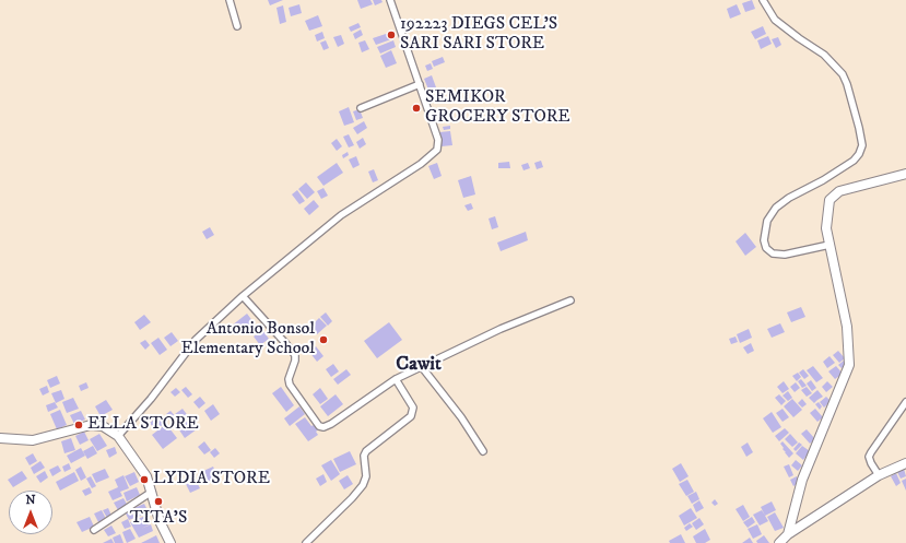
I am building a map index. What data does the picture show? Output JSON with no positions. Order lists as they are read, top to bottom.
{
  "districts": ["Cawit"],
  "places": [
    "192223 DIEGS CEL’S SARI SARI STORE",
    "SEMIKOR GROCERY STORE",
    "Antonio Bonsol Elementary School",
    "ELLA STORE",
    "LYDIA STORE",
    "TITA'S"
  ],
  "north": "top"
}
